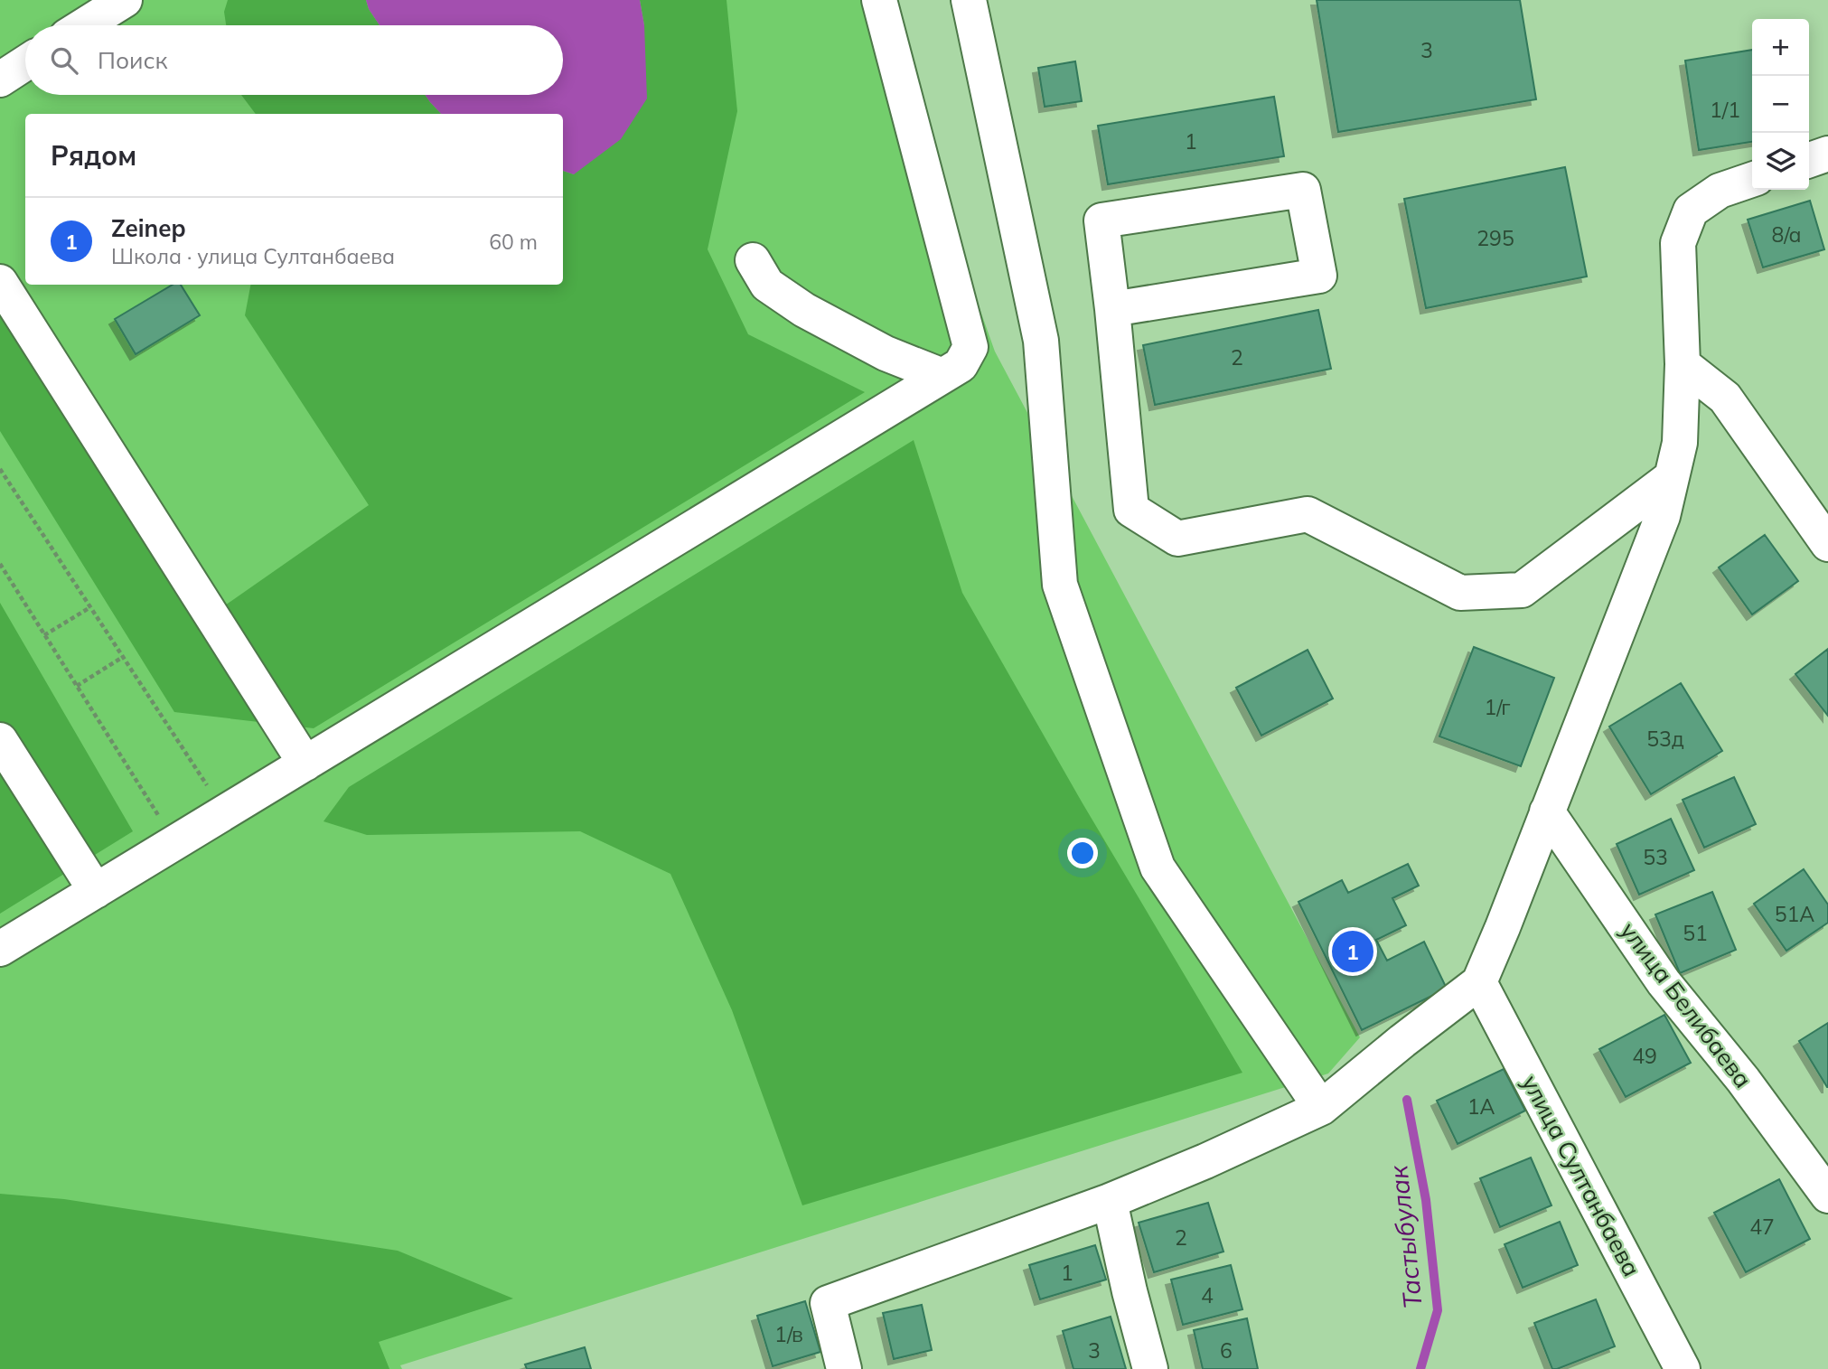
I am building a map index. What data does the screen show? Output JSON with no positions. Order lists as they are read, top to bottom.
{
  "streets": {
    "street": ["улица Белибаева", "улица Султанбаева"]
  },
  "water": ["Тастыбулак"],
  "house_numbers": [
    "3",
    "1/1",
    "1",
    "8/а",
    "295",
    "2",
    "1/г",
    "53д",
    "53",
    "51А",
    "51",
    "49",
    "1А",
    "47",
    "2",
    "1",
    "4",
    "1/в",
    "3",
    "6"
  ],
  "page": {
    "map_buttons": ["+", "−"],
    "search": "Поиск",
    "heading": "Рядом",
    "list": [
      {
        "mark": "1",
        "name": "Zeinep",
        "note": "Школа · улица Султанбаева",
        "value": "60 m"
      }
    ],
    "pins": "1"
  }
}
